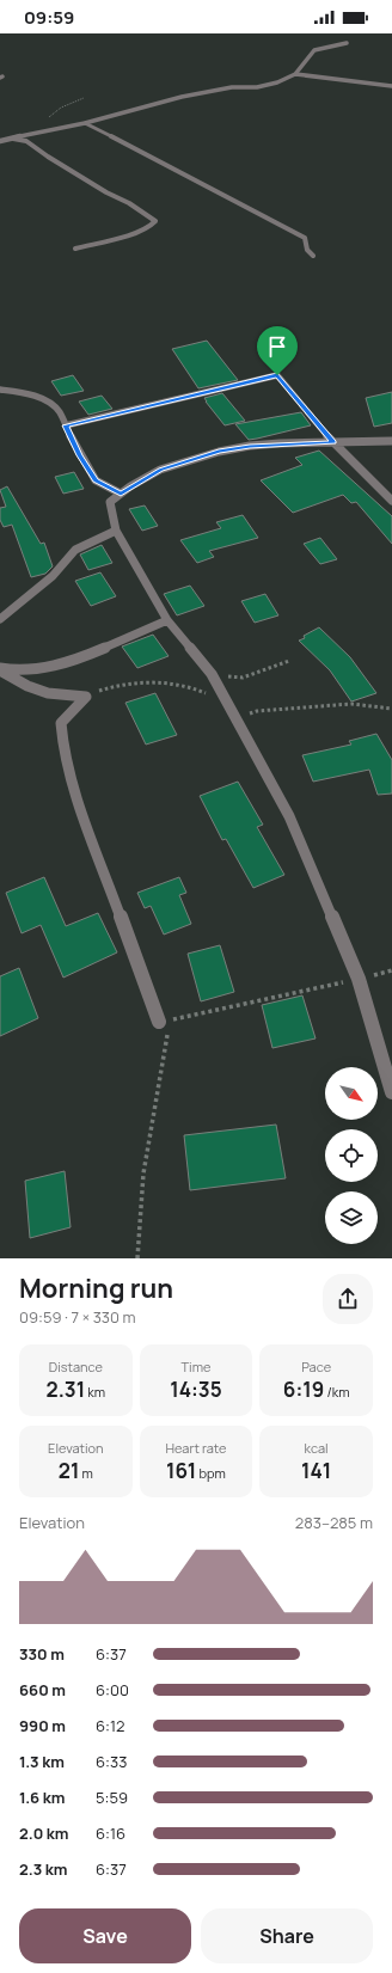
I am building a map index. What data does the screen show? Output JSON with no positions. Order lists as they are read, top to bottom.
{
  "north": "bottom right",
  "page": {
    "status": "09:59",
    "heading": ["Morning run", "09:59 · 7 × 330 m"],
    "stats": [
      ["Distance", "2.31 km"],
      ["Time", "14:35"],
      ["Pace", "6:19 /km"],
      ["Elevation", "21 m"],
      ["Heart rate", "161 bpm"],
      ["kcal", "141"]
    ],
    "chart": ["Elevation", "283–285 m"],
    "list": [
      {
        "name": "330 m",
        "note": "6:37"
      },
      {
        "name": "660 m",
        "note": "6:00"
      },
      {
        "name": "990 m",
        "note": "6:12"
      },
      {
        "name": "1.3 km",
        "note": "6:33"
      },
      {
        "name": "1.6 km",
        "note": "5:59"
      },
      {
        "name": "2.0 km",
        "note": "6:16"
      },
      {
        "name": "2.3 km",
        "note": "6:37"
      }
    ],
    "buttons": ["Save", "Share"]
  }
}
